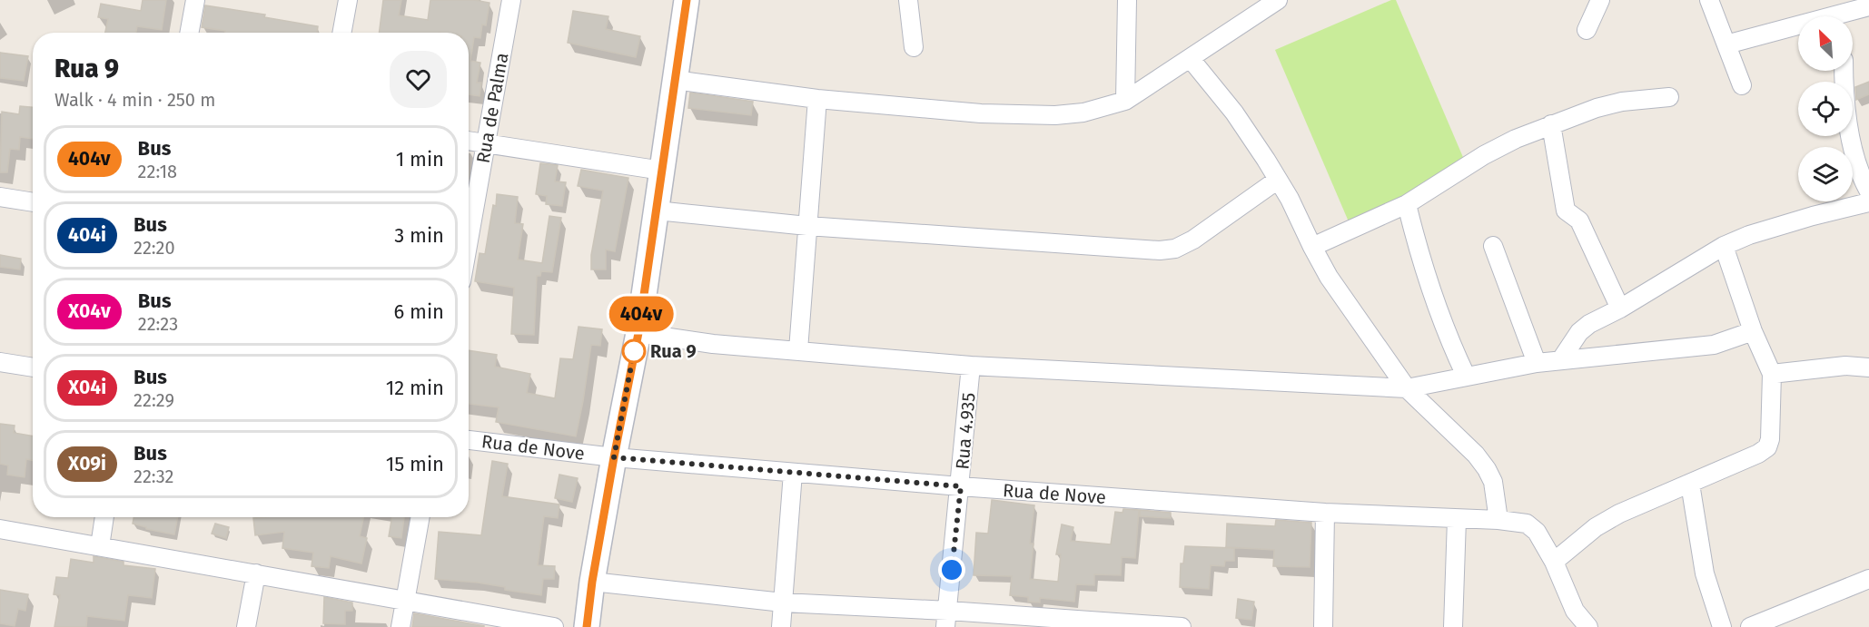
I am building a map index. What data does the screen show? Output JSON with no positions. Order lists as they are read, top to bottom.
{
  "streets": {
    "street": ["Rua de Palma", "Rua 4.935", "Rua de Nove"]
  },
  "crossings": [
    ["Rua 4.935", "Rua de Nove"]
  ],
  "places": ["Rua 9"],
  "lines": ["bus line 404v"],
  "north": "top left",
  "page": {
    "on_map": "404v",
    "heading": ["Rua 9", "Walk · 4 min · 250 m"],
    "list": [
      {
        "mark": "404v",
        "name": "Bus",
        "note": "22:18",
        "value": "1 min"
      },
      {
        "mark": "404i",
        "name": "Bus",
        "note": "22:20",
        "value": "3 min"
      },
      {
        "mark": "X04v",
        "name": "Bus",
        "note": "22:23",
        "value": "6 min"
      },
      {
        "mark": "X04i",
        "name": "Bus",
        "note": "22:29",
        "value": "12 min"
      },
      {
        "mark": "X09i",
        "name": "Bus",
        "note": "22:32",
        "value": "15 min"
      }
    ]
  }
}
